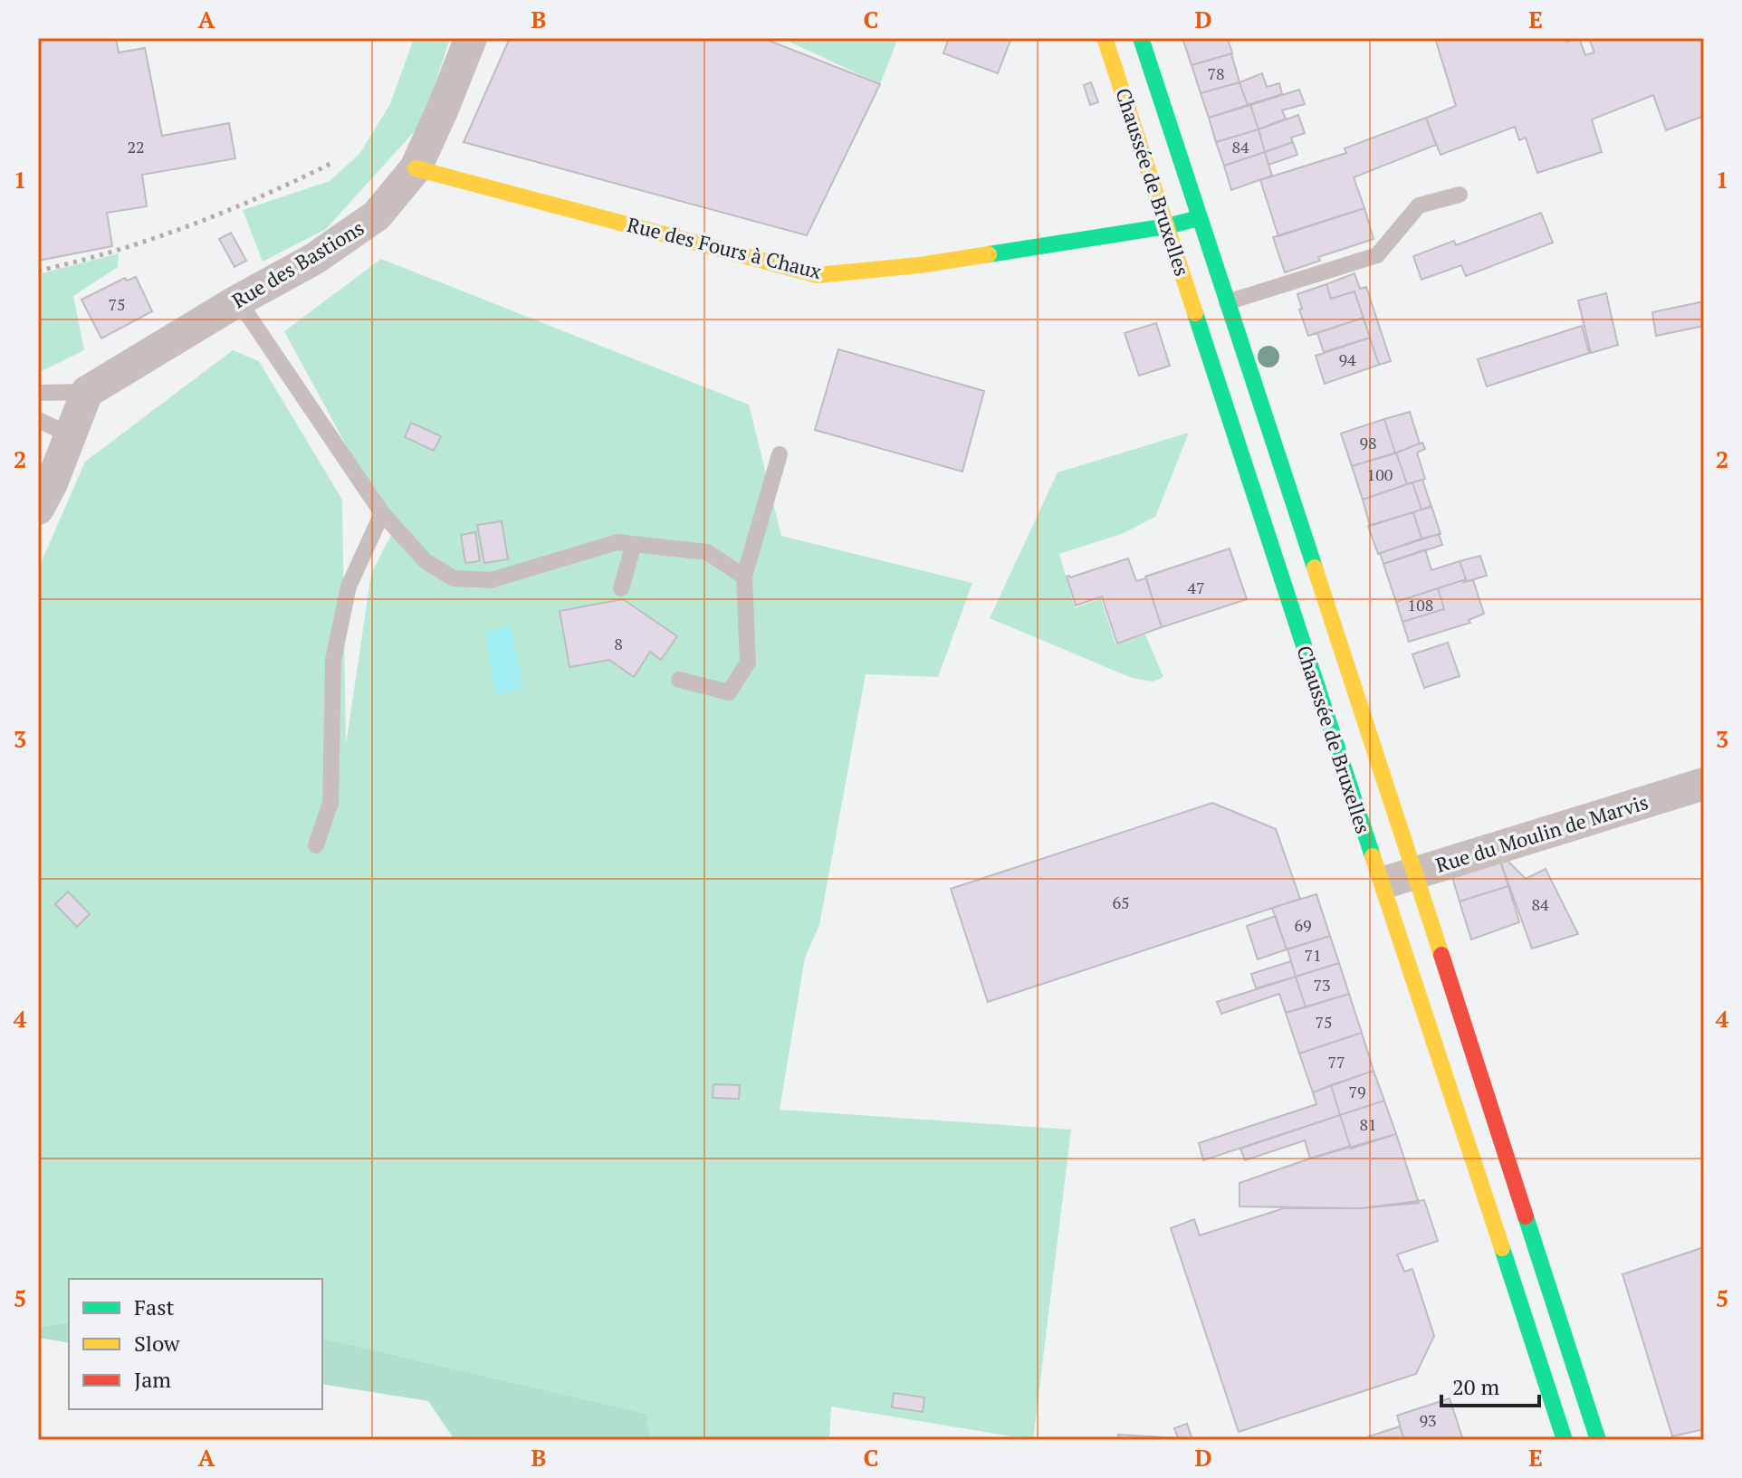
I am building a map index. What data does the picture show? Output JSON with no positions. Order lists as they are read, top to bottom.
{
  "streets": {
    "main road": ["Chaussée de Bruxelles", "Rue des Fours à Chaux"],
    "street": ["Rue des Bastions", "Rue du Moulin de Marvis"]
  },
  "crossings": [
    ["Chaussée de Bruxelles", "Rue des Fours à Chaux"],
    ["Chaussée de Bruxelles", "Rue du Moulin de Marvis"],
    ["Rue des Fours à Chaux", "Rue des Bastions"]
  ],
  "house_numbers": [
    "78",
    "22",
    "84",
    "75",
    "94",
    "98",
    "100",
    "47",
    "108",
    "8",
    "65",
    "84",
    "69",
    "71",
    "73",
    "75",
    "77",
    "79",
    "81",
    "93"
  ],
  "legend": ["Fast", "Slow", "Jam"],
  "scale_bar": "20 m",
  "grid": {
    "columns": [
      "A",
      "B",
      "C",
      "D",
      "E"
    ],
    "rows": [
      "1",
      "2",
      "3",
      "4",
      "5"
    ]
  }
}
